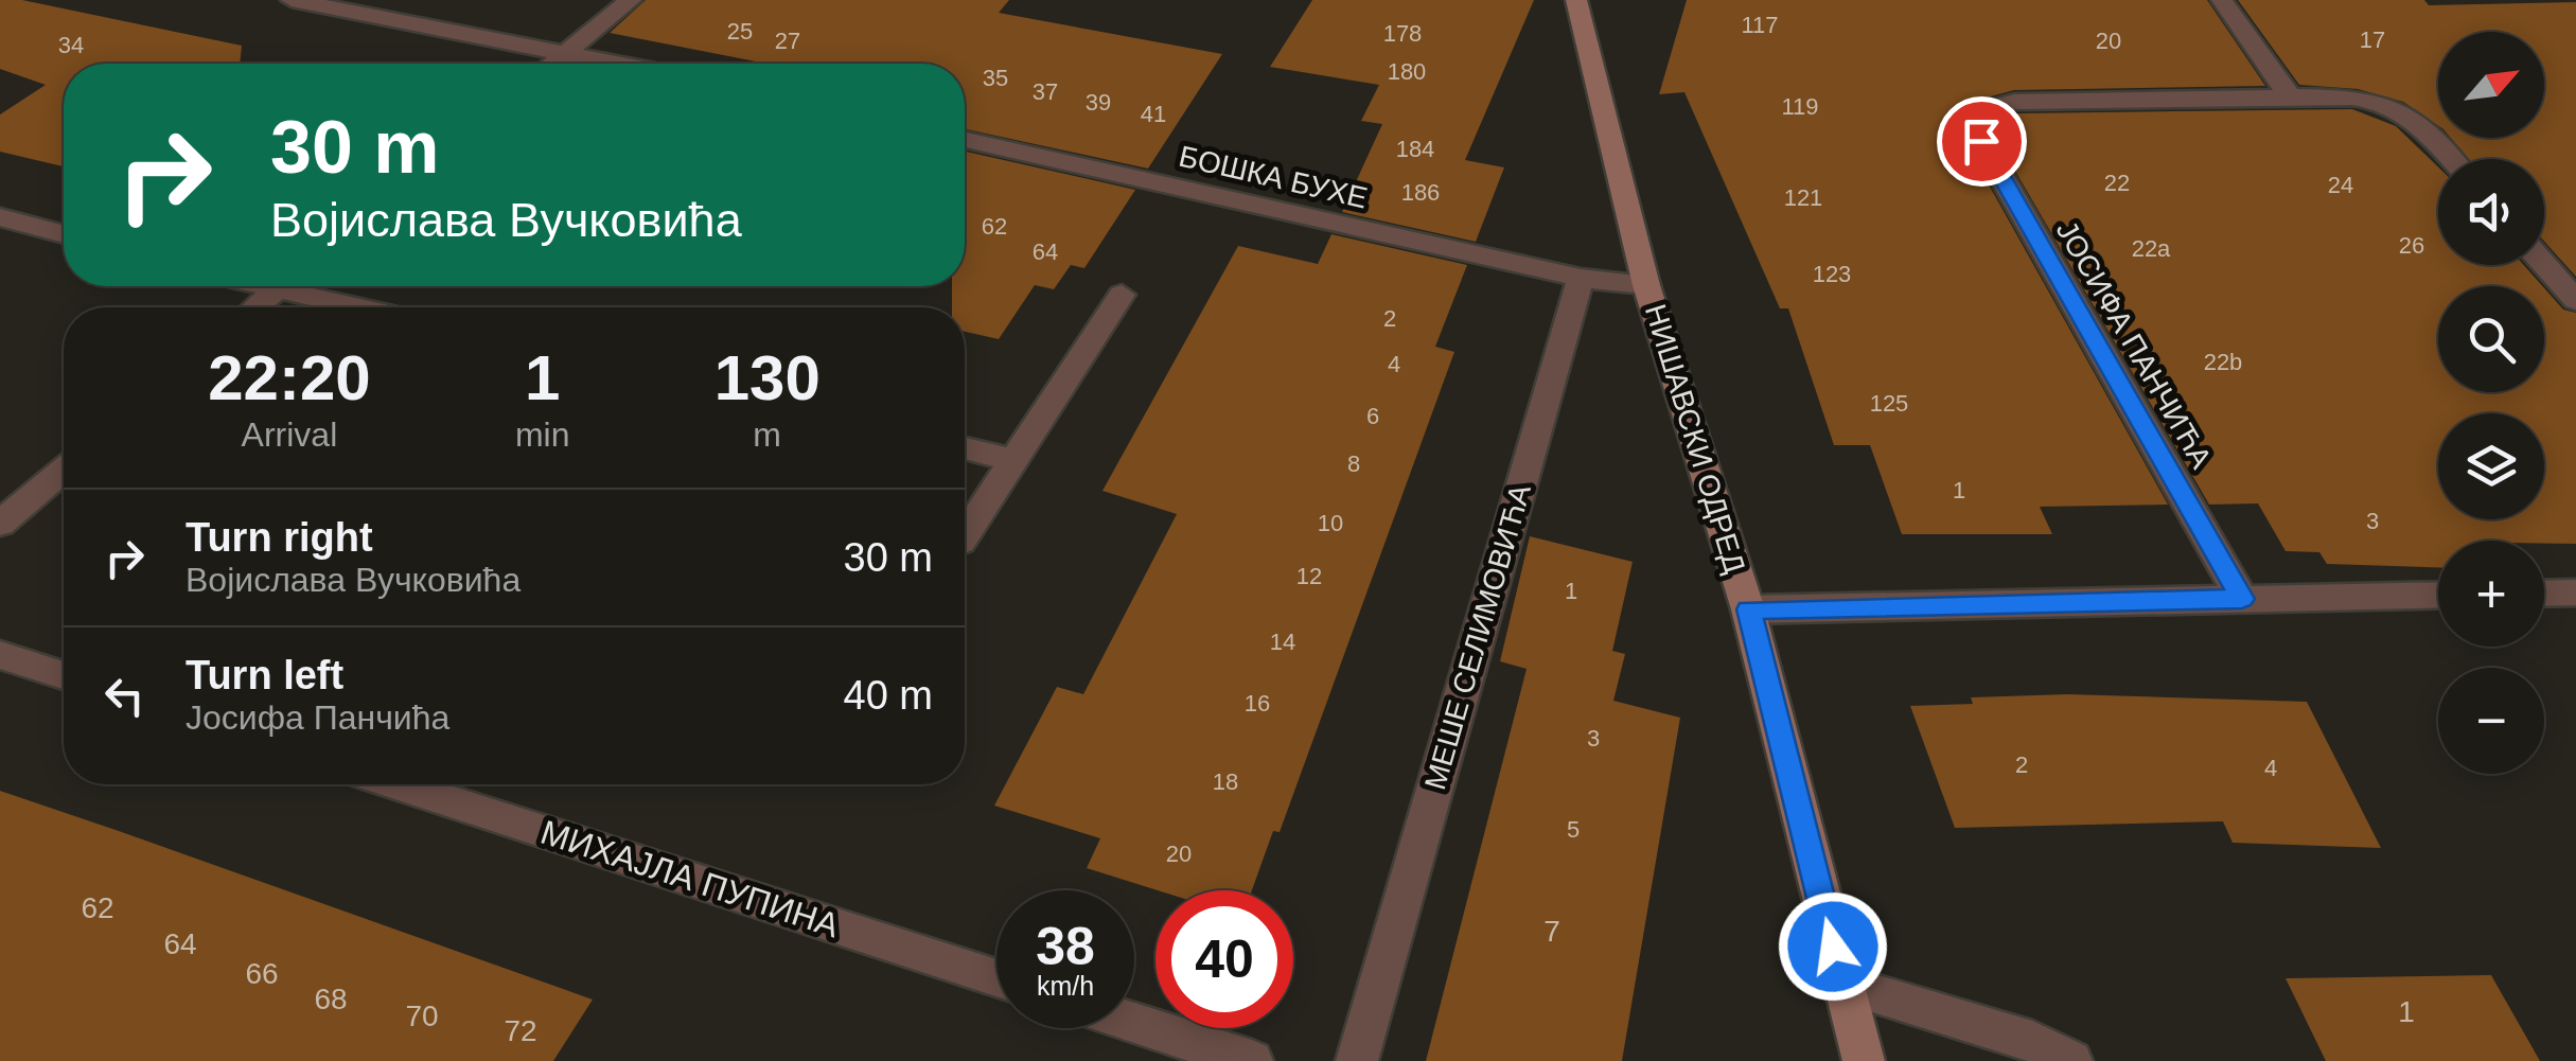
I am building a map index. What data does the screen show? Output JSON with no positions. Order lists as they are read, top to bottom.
{
  "streets": {
    "street": [
      "БОШКА БУХЕ",
      "ЈОСИФА ПАНЧИЋА",
      "НИШАВСКИ ОДРЕД",
      "МЕШЕ СЕЛИМОВИЋА",
      "МИХАЈЛА ПУПИНА"
    ]
  },
  "crossings": [
    ["БОШКА БУХЕ", "МЕШЕ СЕЛИМОВИЋА"]
  ],
  "house_numbers": [
    "117",
    "25",
    "178",
    "17",
    "27",
    "20",
    "34",
    "180",
    "35",
    "37",
    "39",
    "119",
    "41",
    "184",
    "22",
    "24",
    "186",
    "121",
    "62",
    "26",
    "22a",
    "64",
    "123",
    "2",
    "22b",
    "4",
    "125",
    "6",
    "8",
    "1",
    "3",
    "10",
    "12",
    "1",
    "14",
    "16",
    "3",
    "2",
    "4",
    "18",
    "5",
    "20",
    "62",
    "7",
    "64",
    "66",
    "68",
    "1",
    "70",
    "72"
  ],
  "north": "top right",
  "page": {
    "map_buttons": ["+", "−"],
    "turn": ["30 m", "Војислава Вучковића"],
    "eta": [
      "22:20",
      "Arrival",
      "1",
      "min",
      "130",
      "m"
    ],
    "list": [
      {
        "name": "Turn right",
        "note": "Војислава Вучковића",
        "value": "30 m"
      },
      {
        "name": "Turn left",
        "note": "Јосифа Панчића",
        "value": "40 m"
      }
    ],
    "speed": "38 km/h",
    "limit": "40"
  }
}
